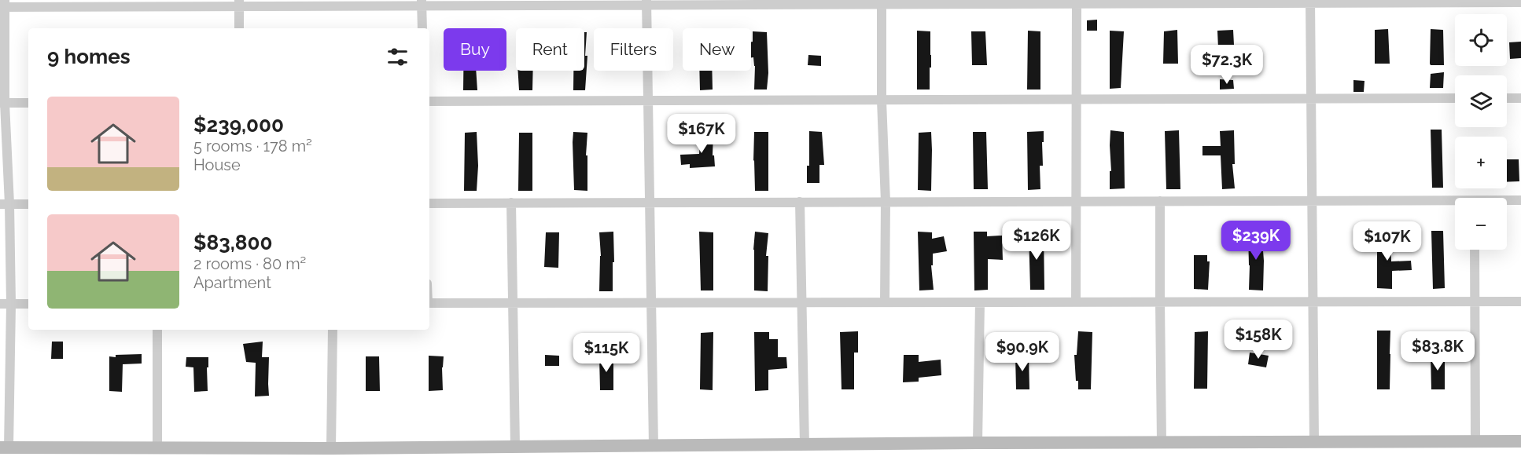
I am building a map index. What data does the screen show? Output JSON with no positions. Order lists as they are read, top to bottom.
{
  "page": {
    "map_buttons": ["+", "−"],
    "chip": [
      "Buy",
      "Rent",
      "Filters",
      "New"
    ],
    "heading": "9 homes",
    "price": [
      "$72.3K",
      "$167K",
      "$126K",
      "$239K",
      "$107K",
      "$158K",
      "$83.8K",
      "$90.9K",
      "$115K"
    ],
    "list": [
      {
        "name": "$239,000",
        "note": "5 rooms · 178 m² · House"
      },
      {
        "name": "$83,800",
        "note": "2 rooms · 80 m² · Apartment"
      }
    ]
  }
}
